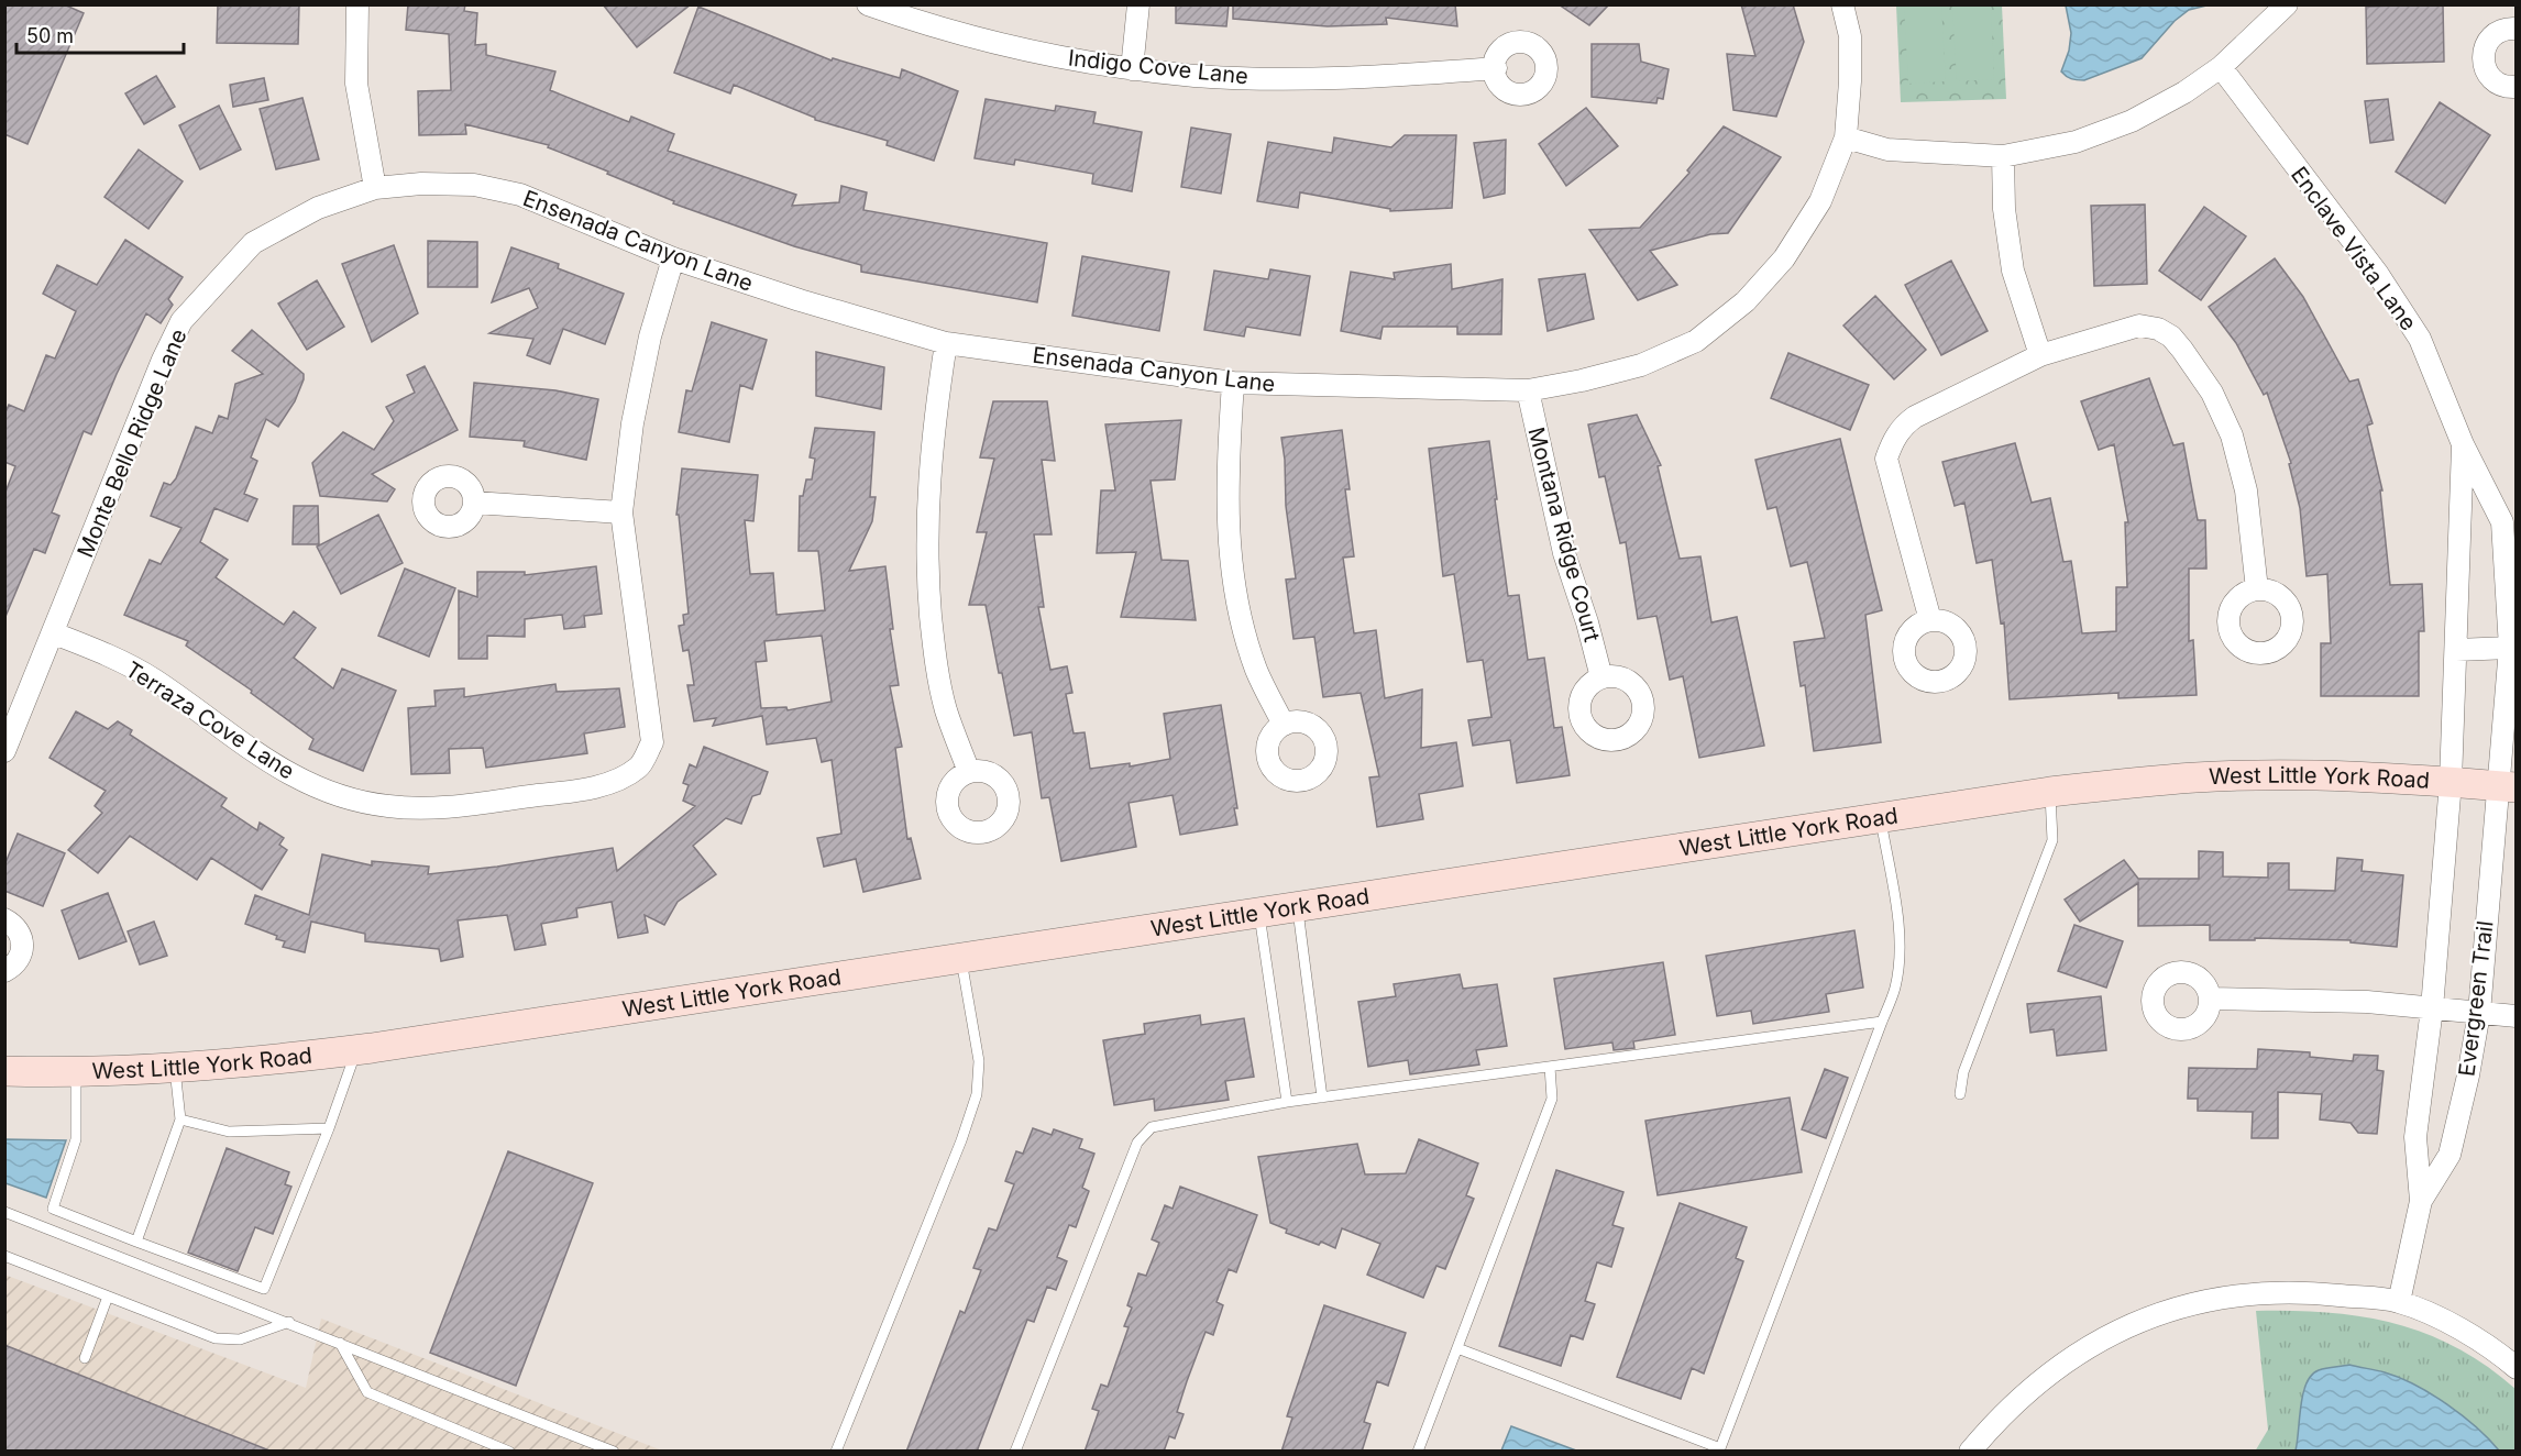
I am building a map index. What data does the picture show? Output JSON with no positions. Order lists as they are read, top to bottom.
{
  "streets": {
    "main road": ["West Little York Road"],
    "street": [
      "Indigo Cove Lane",
      "Ensenada Canyon Lane",
      "Enclave Vista Lane",
      "Monte Bello Ridge Lane",
      "Montana Ridge Court",
      "Terraza Cove Lane",
      "Evergreen Trail"
    ]
  },
  "crossings": [
    ["Ensenada Canyon Lane", "Monte Bello Ridge Lane"],
    ["Ensenada Canyon Lane", "Montana Ridge Court"],
    ["Enclave Vista Lane", "West Little York Road"],
    ["Enclave Vista Lane", "Evergreen Trail"],
    ["Monte Bello Ridge Lane", "Terraza Cove Lane"],
    ["West Little York Road", "Evergreen Trail"]
  ],
  "scale_bar": "50 m"
}
